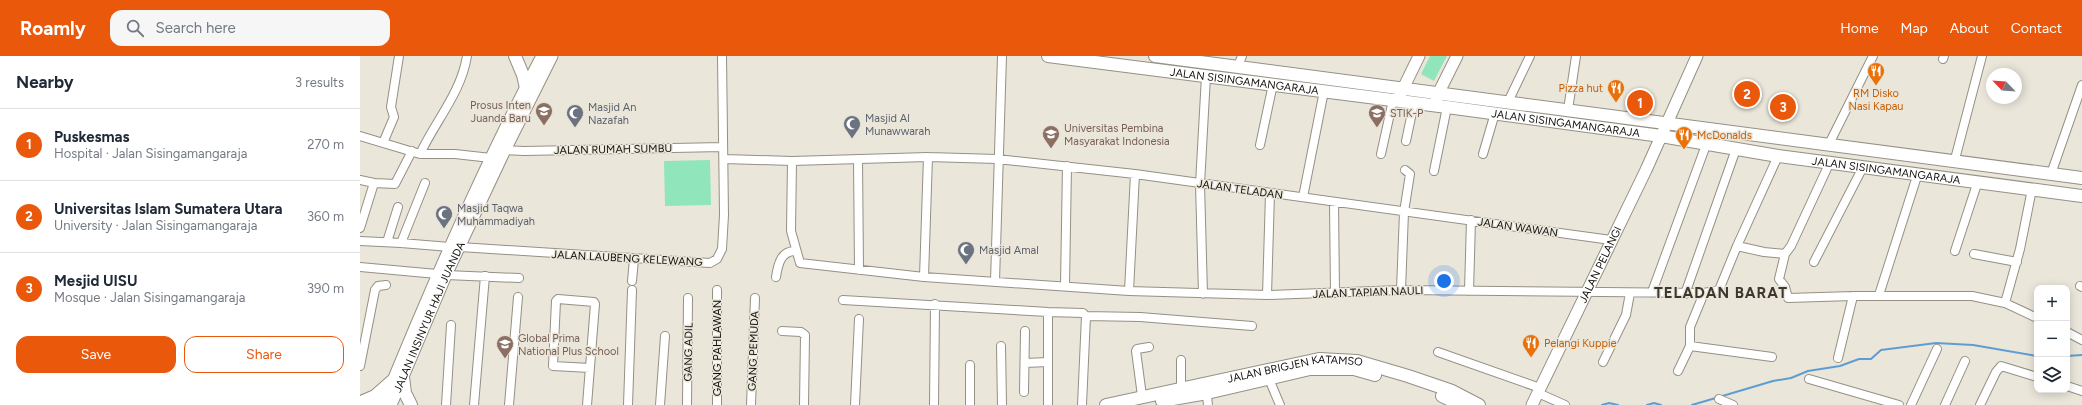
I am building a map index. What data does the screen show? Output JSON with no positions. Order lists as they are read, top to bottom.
{
  "streets": {
    "main road": [
      "JALAN SISINGAMANGARAJA",
      "JALAN PELANGI",
      "JALAN INSINYUR HAJI JUANDA",
      "JALAN BRIGJEN KATAMSO"
    ],
    "street": [
      "JALAN RUMAH SUMBU",
      "JALAN TELADAN",
      "JALAN WAWAN",
      "JALAN LAUBENG KELEWANG",
      "JALAN TAPIAN NAULI",
      "GANG PAHLAWAN",
      "GANG PEMUDA",
      "GANG ADIL"
    ]
  },
  "crossings": [
    ["JALAN SISINGAMANGARAJA", "JALAN PELANGI"],
    ["JALAN RUMAH SUMBU", "JALAN LAUBENG KELEWANG"],
    ["JALAN RUMAH SUMBU", "JALAN INSINYUR HAJI JUANDA"],
    ["JALAN TELADAN", "JALAN WAWAN"],
    ["JALAN TELADAN", "JALAN LAUBENG KELEWANG"],
    ["JALAN WAWAN", "JALAN PELANGI"],
    ["JALAN WAWAN", "JALAN TAPIAN NAULI"],
    ["JALAN LAUBENG KELEWANG", "JALAN INSINYUR HAJI JUANDA"],
    ["JALAN PELANGI", "JALAN TAPIAN NAULI"]
  ],
  "districts": ["TELADAN BARAT"],
  "places": {
    "restaurant": [
      "RM Disko Nasi Kapau",
      "Pizza hut",
      "McDonalds",
      "Pelangi Kuppie"
    ],
    "school or university": [
      "Prosus Inten Juanda Baru",
      "STIK-P",
      "Universitas Pembina Masyarakat Indonesia",
      "Global Prima National Plus School"
    ],
    "mosque": [
      "Masjid An Nazafah",
      "Masjid Al Munawwarah",
      "Masjid Taqwa Muhammadiyah",
      "Masjid Amal"
    ]
  },
  "north": "top left",
  "page": {
    "header": "Roamly",
    "search": "Search here",
    "nav": [
      "Home",
      "Map",
      "About",
      "Contact"
    ],
    "heading": ["Nearby", "3 results"],
    "pins": ["2", "1", "3"],
    "list": [
      {
        "mark": "1",
        "name": "Puskesmas",
        "note": "Hospital · Jalan Sisingamangaraja",
        "value": "270 m"
      },
      {
        "mark": "2",
        "name": "Universitas Islam Sumatera Utara",
        "note": "University · Jalan Sisingamangaraja",
        "value": "360 m"
      },
      {
        "mark": "3",
        "name": "Mesjid UISU",
        "note": "Mosque · Jalan Sisingamangaraja",
        "value": "390 m"
      }
    ],
    "map_buttons": ["+", "−"],
    "buttons": ["Save", "Share"]
  }
}
